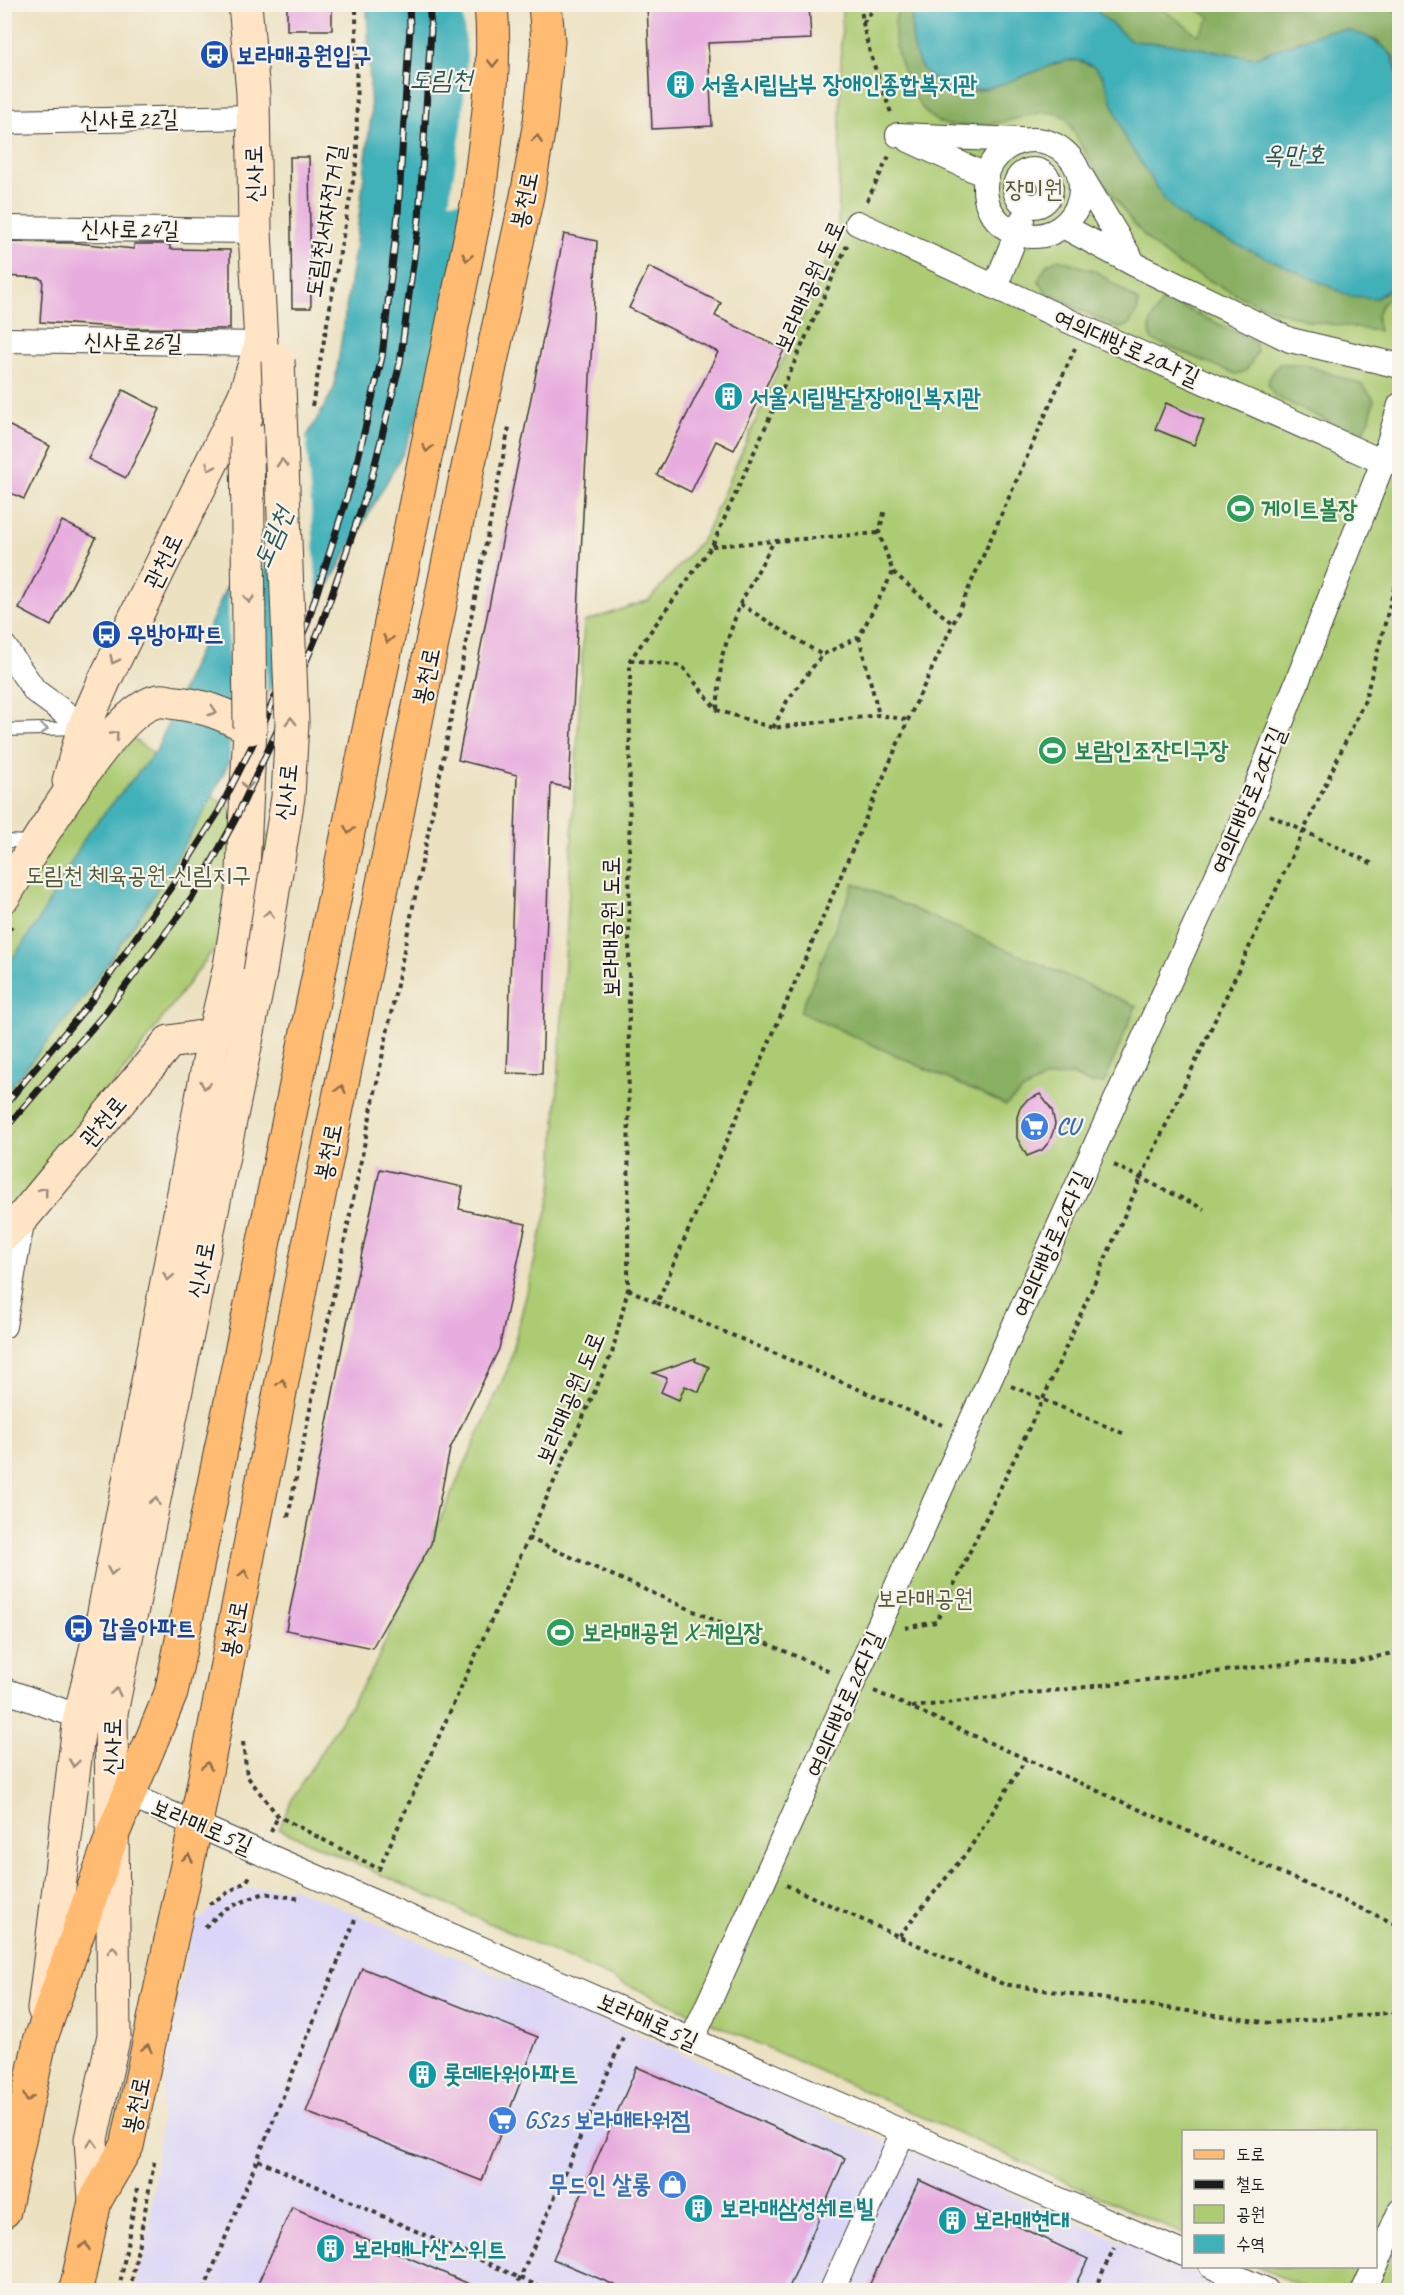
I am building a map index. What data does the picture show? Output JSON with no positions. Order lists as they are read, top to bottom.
{
  "streets": {
    "main road": ["신사로", "봉천로", "관천로"],
    "street": [
      "신사로22길",
      "신사로24길",
      "신사로26길",
      "여의대방로20나길",
      "여의대방로20다길",
      "보라매로5길"
    ],
    "path": ["도림천서자전거길", "보라매공원 도로"]
  },
  "crossings": [
    ["신사로22길", "신사로"],
    ["신사로", "봉천로"],
    ["신사로", "신사로24길"],
    ["신사로", "신사로26길"],
    ["신사로", "관천로"],
    ["신사로", "보라매로5길"],
    ["봉천로", "보라매로5길"],
    ["보라매공원 도로", "여의대방로20나길"],
    ["여의대방로20나길", "여의대방로20다길"],
    ["여의대방로20다길", "보라매로5길"]
  ],
  "water": ["도림천", "옥만호"],
  "parks": ["장미원", "도림천 체육공원-신림지구", "보라매공원"],
  "places": {
    "bus stop": ["보라매공원입구", "우방아파트", "갑을아파트"],
    "building": [
      "서울시립남부 장애인종합복지관",
      "서울시립발달장애인복지관",
      "롯데타워아파트",
      "보라매삼성쉐르빌",
      "보라매현대",
      "보라매나산스위트"
    ],
    "sports": ["게이트볼장", "보람인조잔디구장", "보라매공원 X-게임장"],
    "supermarket": ["CU", "GS25 보라매타워점"],
    "shop": ["무드인 살롱"]
  },
  "legend": [
    "도로",
    "철도",
    "공원",
    "수역"
  ]
}
